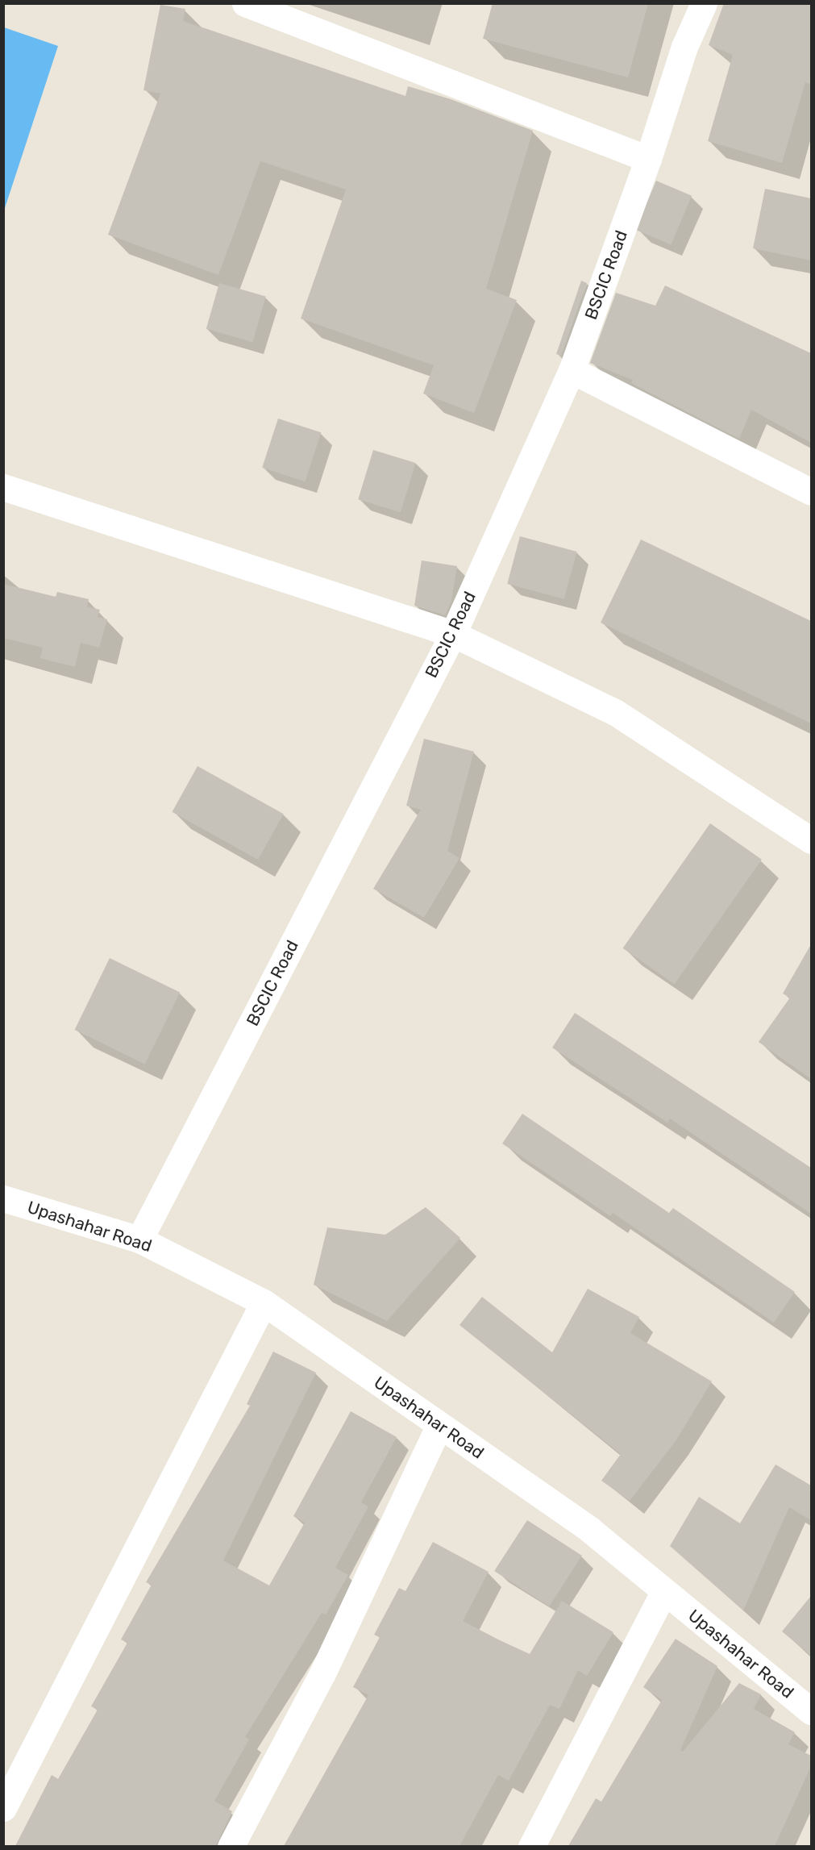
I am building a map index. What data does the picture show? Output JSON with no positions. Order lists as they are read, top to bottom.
{
  "streets": {
    "street": ["BSCIC Road", "Upashahar Road"]
  },
  "crossings": [
    ["BSCIC Road", "Upashahar Road"]
  ]
}
